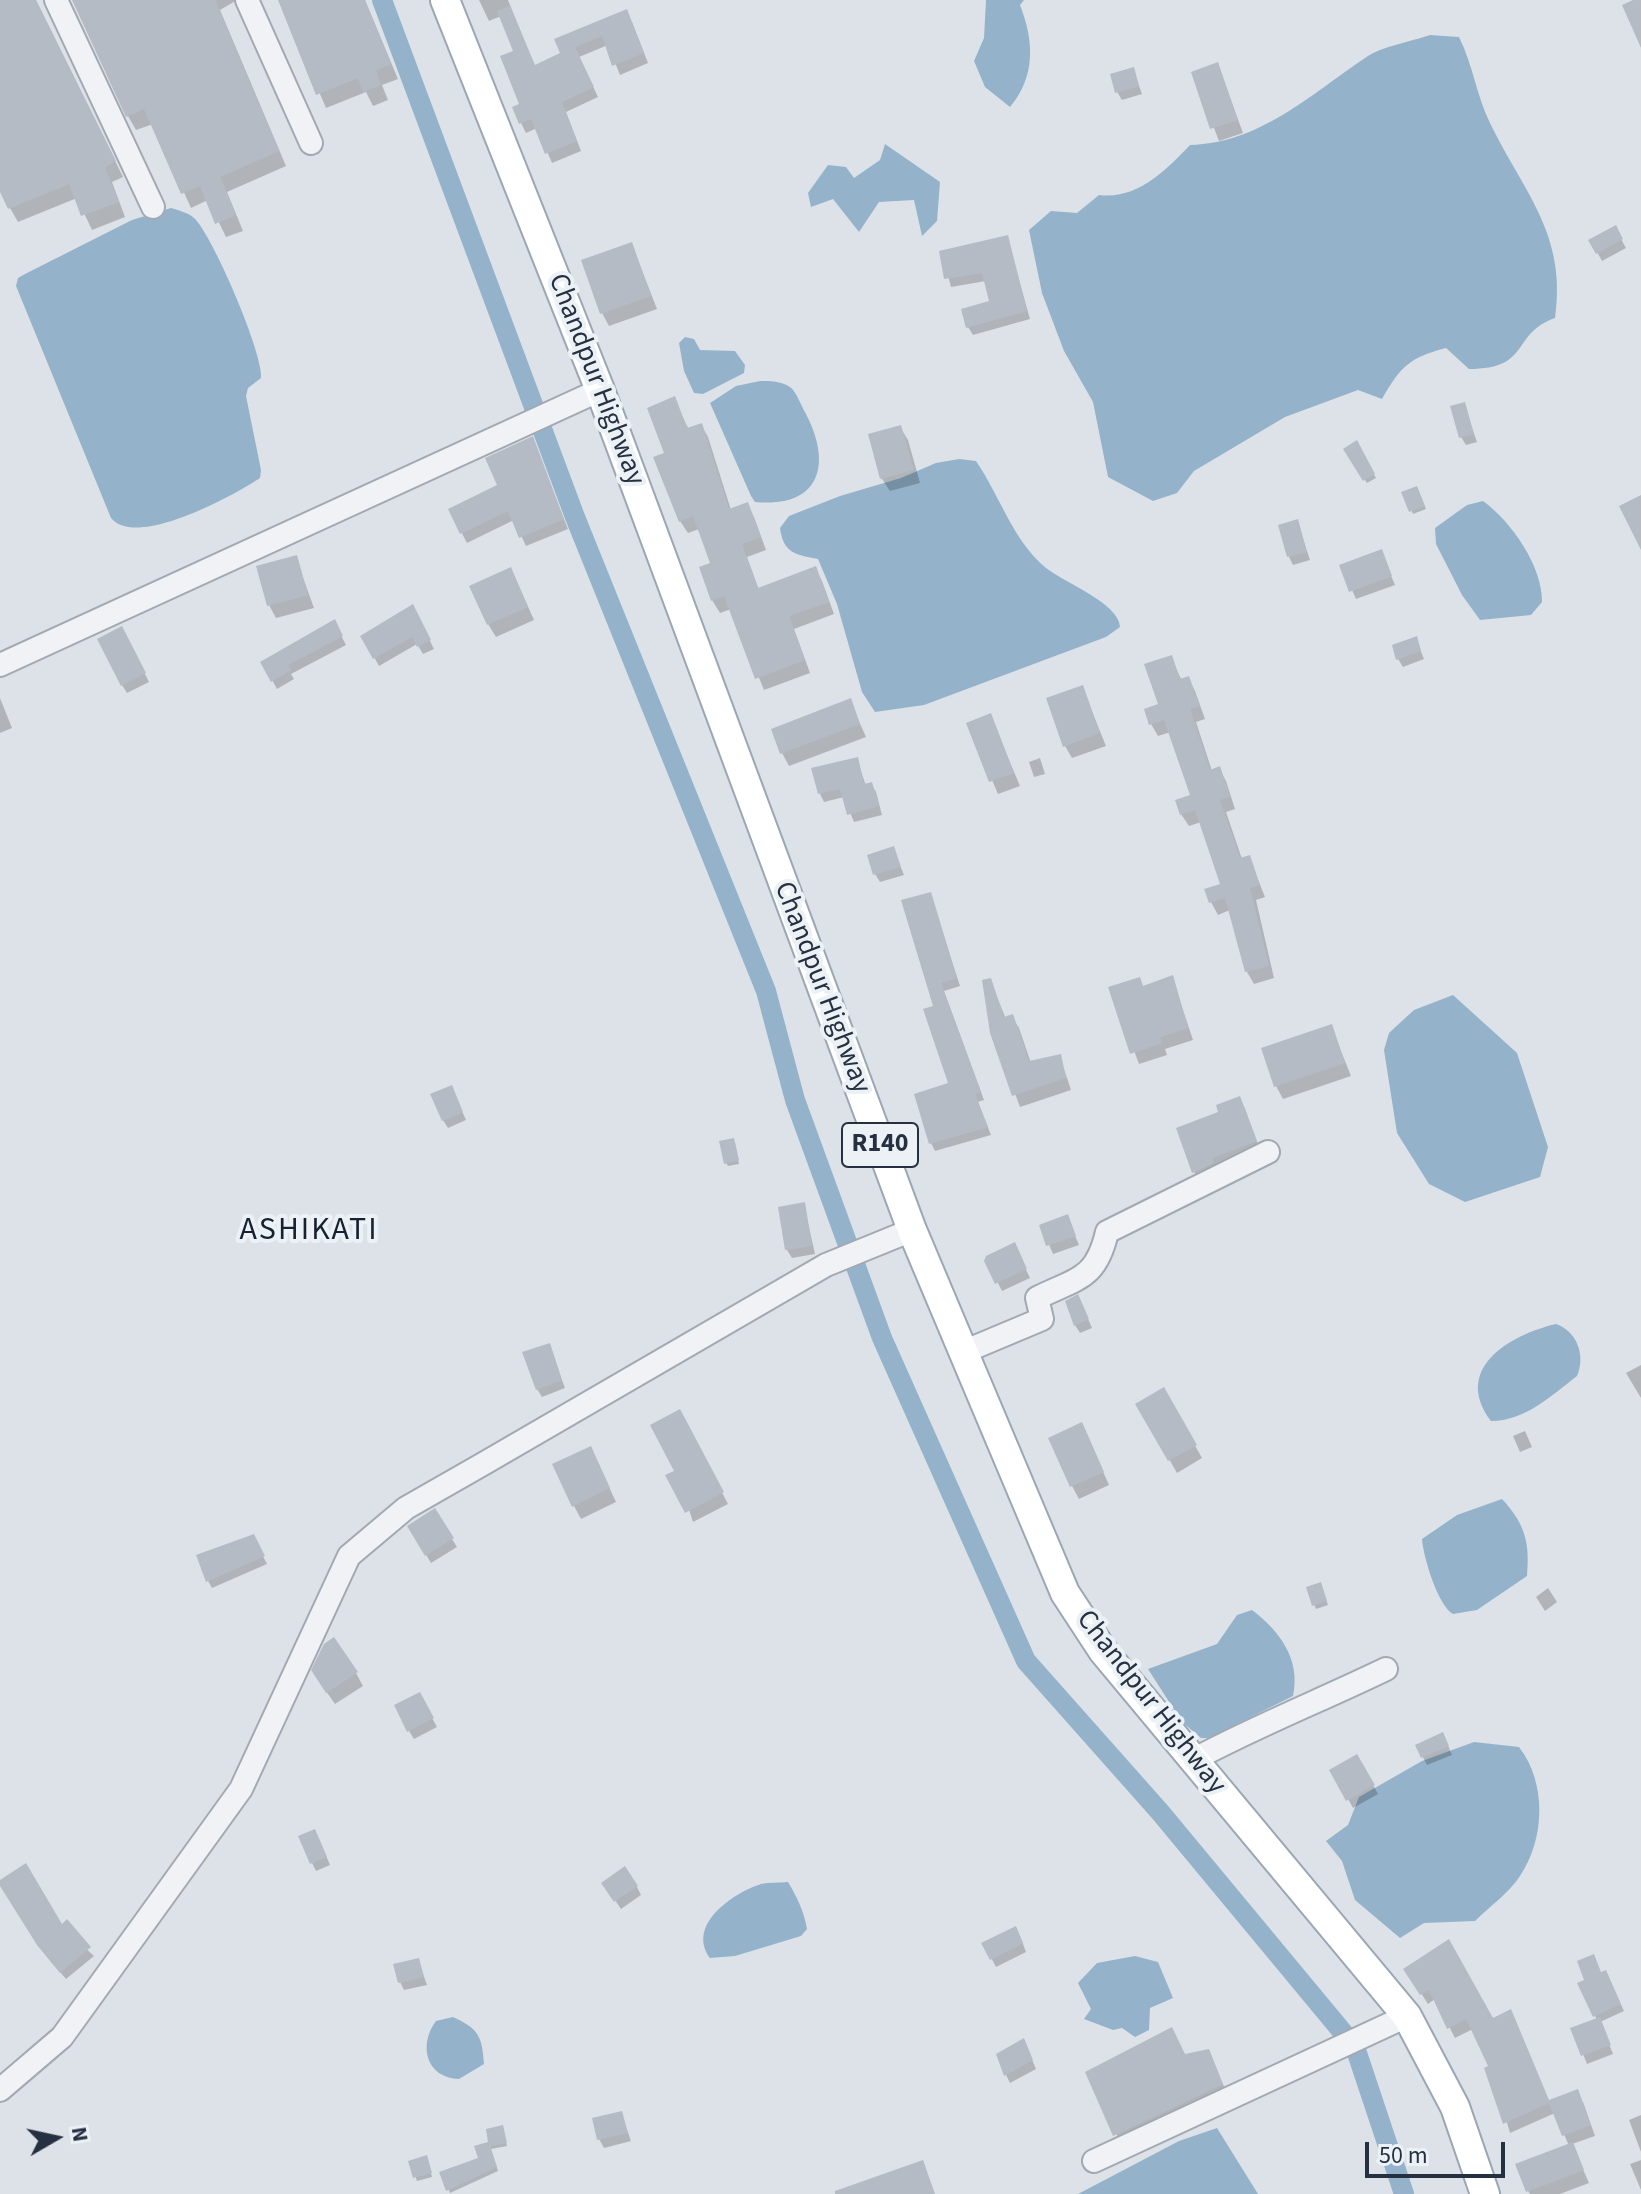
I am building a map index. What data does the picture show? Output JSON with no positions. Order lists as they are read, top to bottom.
{
  "streets": {
    "main road": ["Chandpur Highway", "R140"]
  },
  "districts": ["ASHIKATI"],
  "scale_bar": "50 m",
  "north": "right"
}
